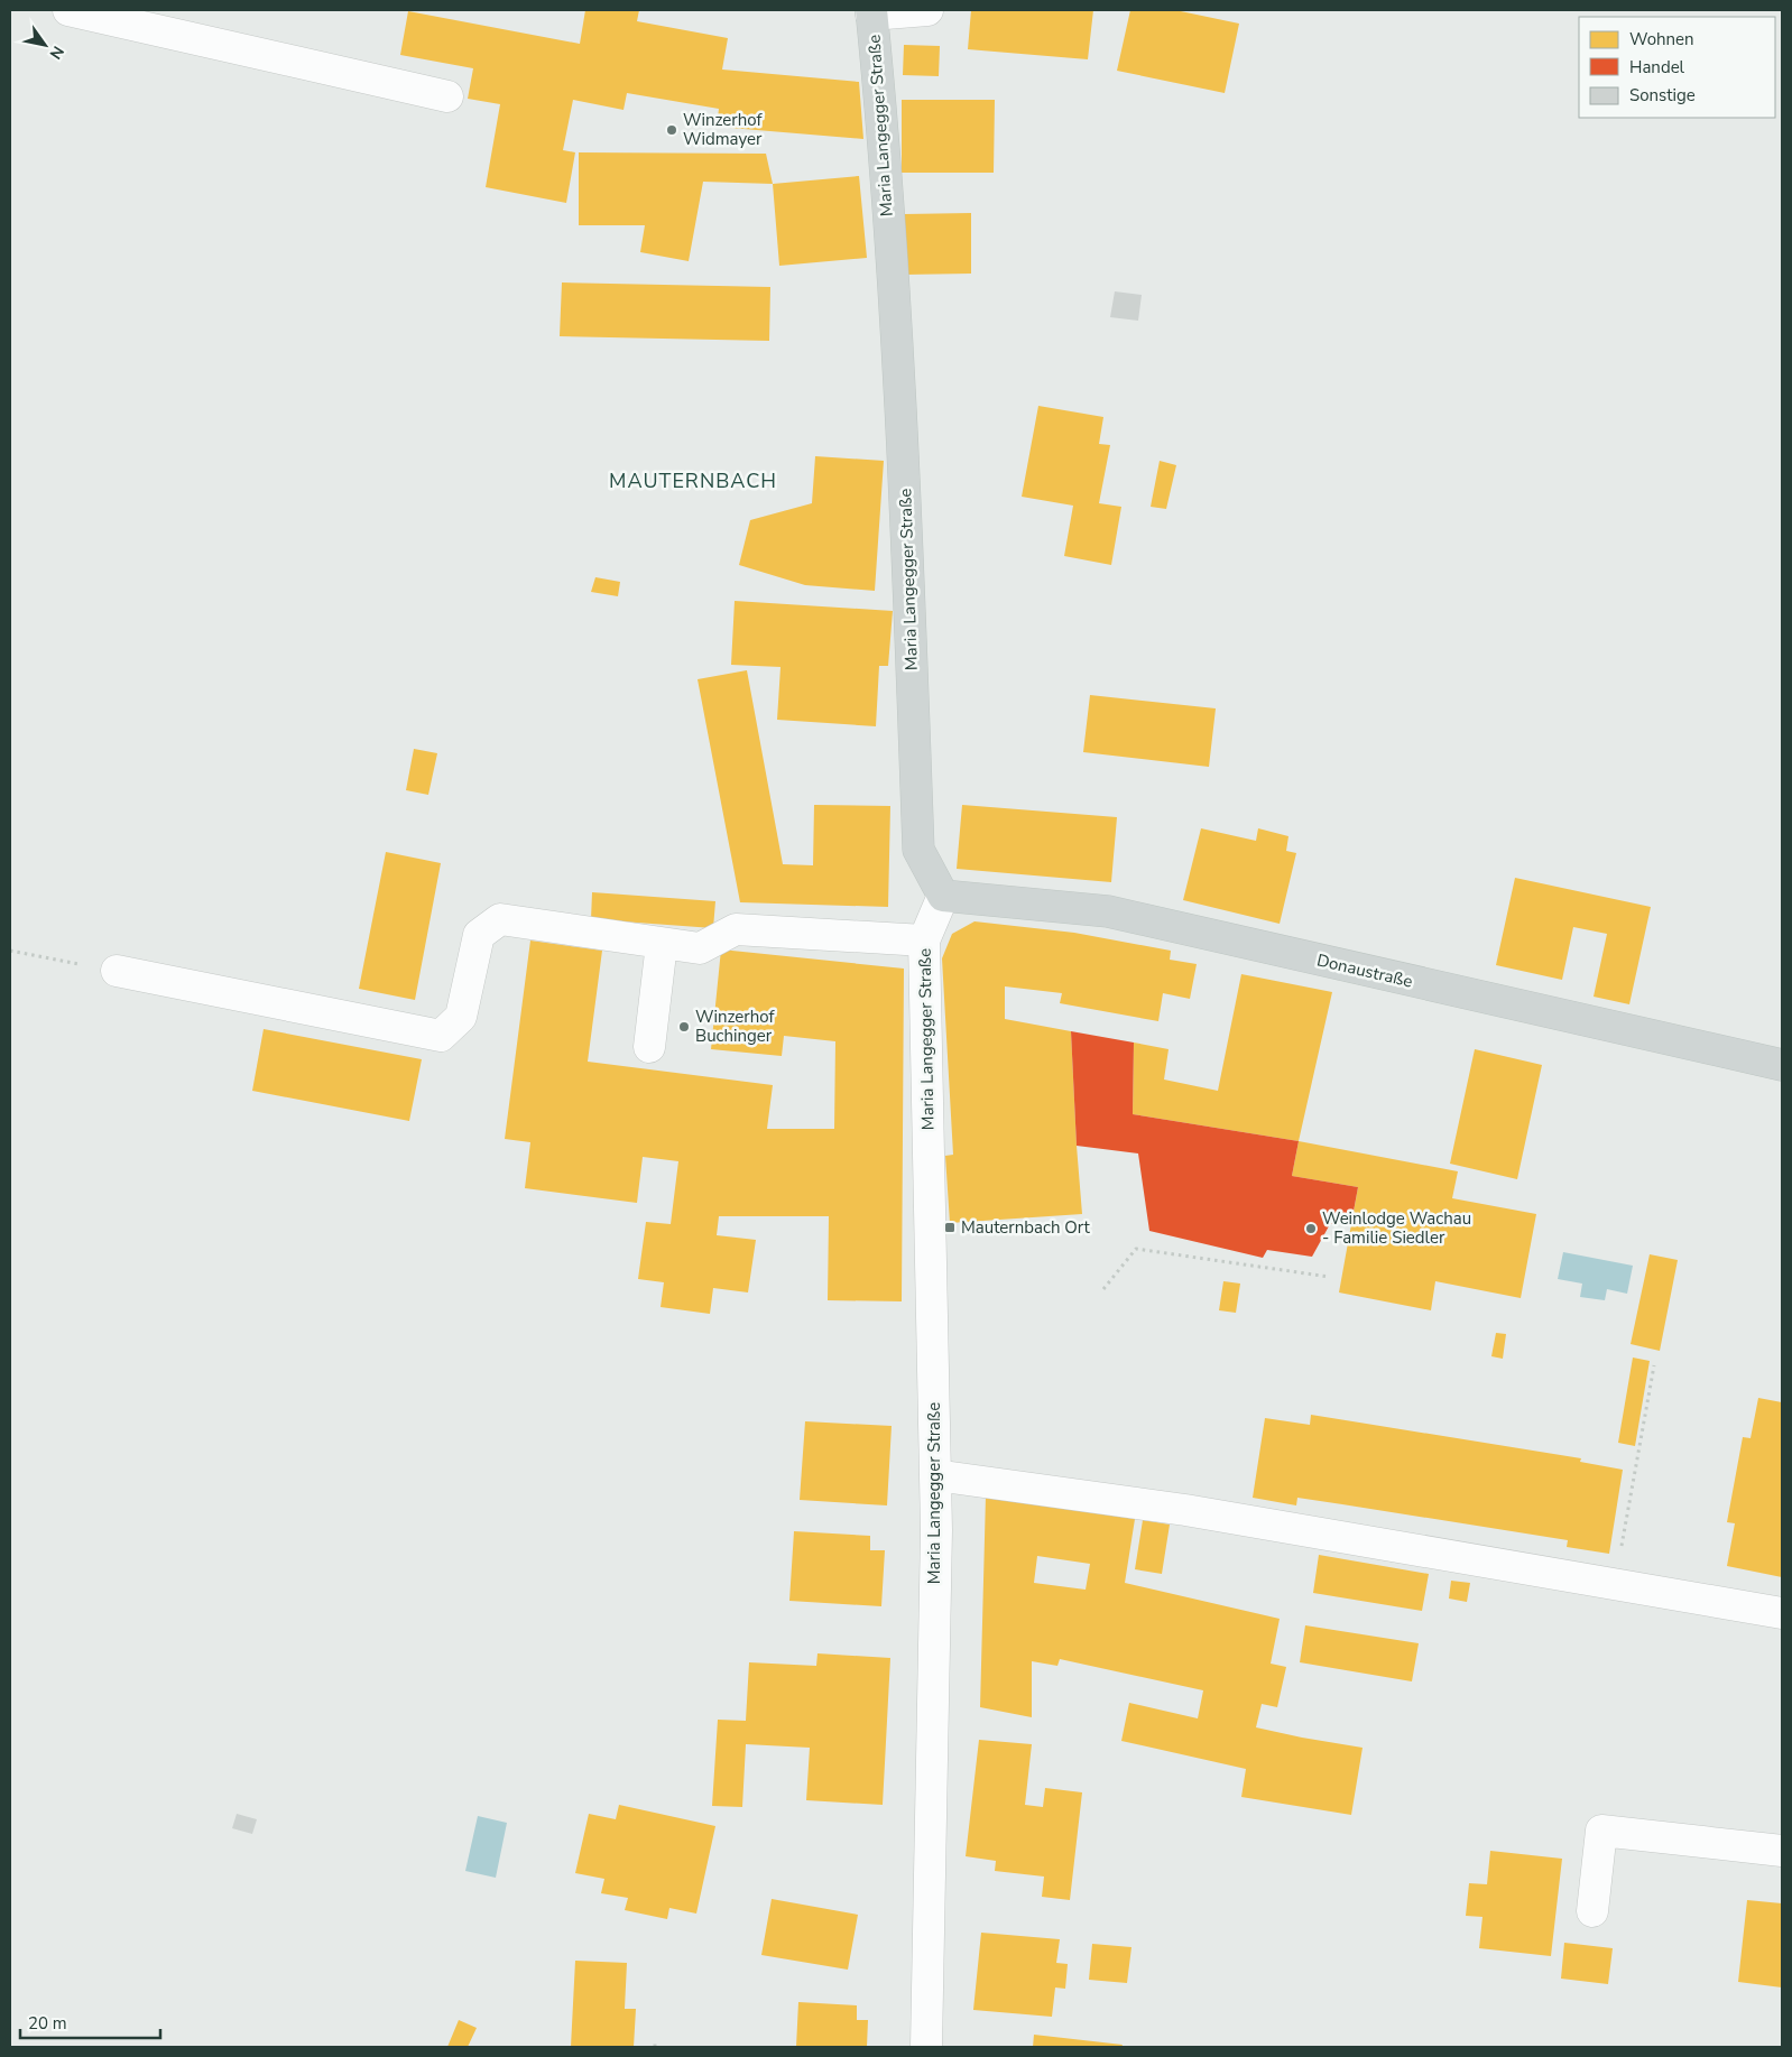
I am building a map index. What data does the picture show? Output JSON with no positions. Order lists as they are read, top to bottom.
{
  "streets": {
    "main road": ["Maria Langegger Straße", "Donaustraße"]
  },
  "crossings": [
    ["Maria Langegger Straße", "Donaustraße"]
  ],
  "districts": ["MAUTERNBACH"],
  "places": {
    "other": ["Winzerhof Widmayer", "Winzerhof Buchinger", "Weinlodge Wachau - Familie Siedler"],
    "transit": ["Mauternbach Ort"]
  },
  "legend": ["Wohnen", "Handel", "Sonstige"],
  "scale_bar": "20 m",
  "north": "bottom right"
}
